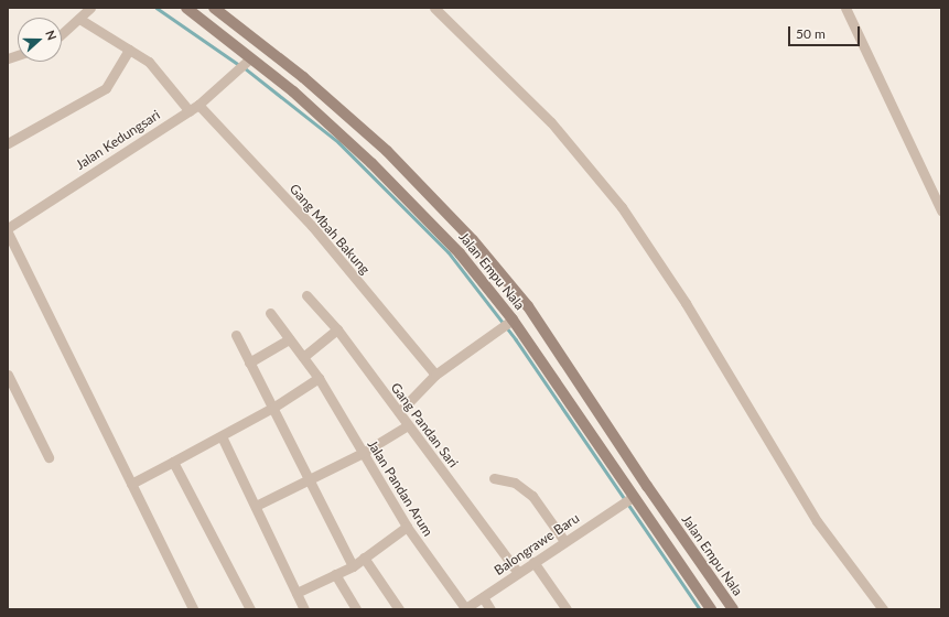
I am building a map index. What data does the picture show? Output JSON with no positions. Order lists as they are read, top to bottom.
{
  "streets": {
    "main road": ["Jalan Empu Nala"],
    "street": [
      "Jalan Kedungsari",
      "Gang Mbah Bakung",
      "Gang Pandan Sari",
      "Jalan Pandan Arum",
      "Balongrawe Baru"
    ]
  },
  "crossings": [
    ["Jalan Kedungsari", "Gang Mbah Bakung"],
    ["Jalan Kedungsari", "Jalan Empu Nala"],
    ["Jalan Empu Nala", "Balongrawe Baru"],
    ["Gang Pandan Sari", "Balongrawe Baru"],
    ["Jalan Pandan Arum", "Balongrawe Baru"]
  ],
  "scale_bar": "50 m",
  "north": "right"
}
